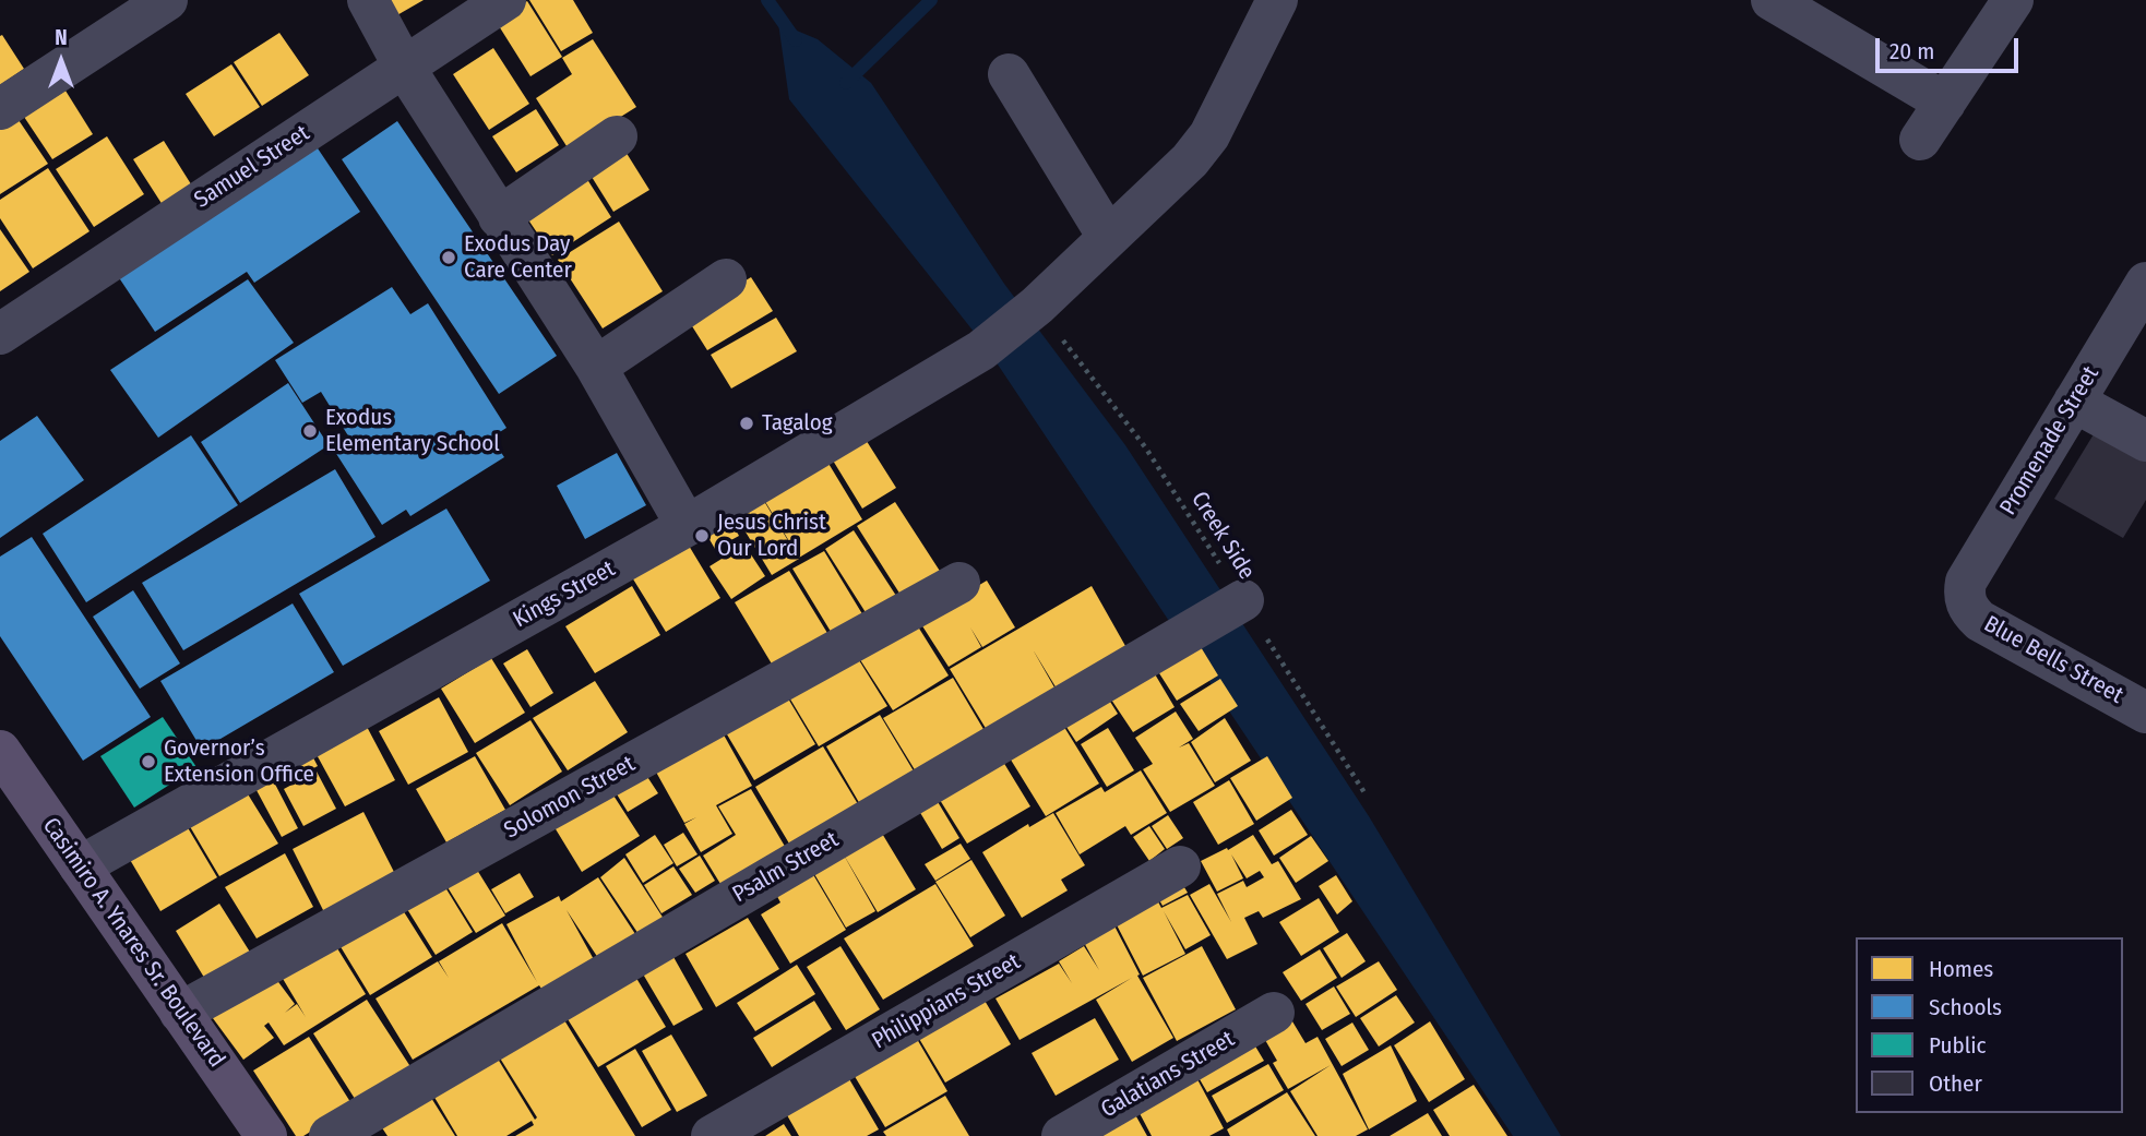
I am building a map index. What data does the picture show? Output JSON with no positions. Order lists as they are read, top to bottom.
{
  "streets": {
    "main road": ["Casimiro A. Ynares Sr. Boulevard"],
    "street": [
      "Samuel Street",
      "Promenade Street",
      "Kings Street",
      "Blue Bells Street",
      "Solomon Street",
      "Psalm Street",
      "Philippians Street",
      "Galatians Street"
    ],
    "path": ["Creek Side"]
  },
  "crossings": [
    ["Promenade Street", "Blue Bells Street"],
    ["Creek Side", "Kings Street"],
    ["Creek Side", "Psalm Street"],
    ["Kings Street", "Casimiro A. Ynares Sr. Boulevard"],
    ["Solomon Street", "Casimiro A. Ynares Sr. Boulevard"]
  ],
  "places": [
    "Exodus Day Care Center",
    "Tagalog",
    "Exodus Elementary School",
    "Jesus Christ Our Lord",
    "Governor’s Extension Office"
  ],
  "legend": [
    "Homes",
    "Schools",
    "Public",
    "Other"
  ],
  "scale_bar": "20 m",
  "north": "top"
}
